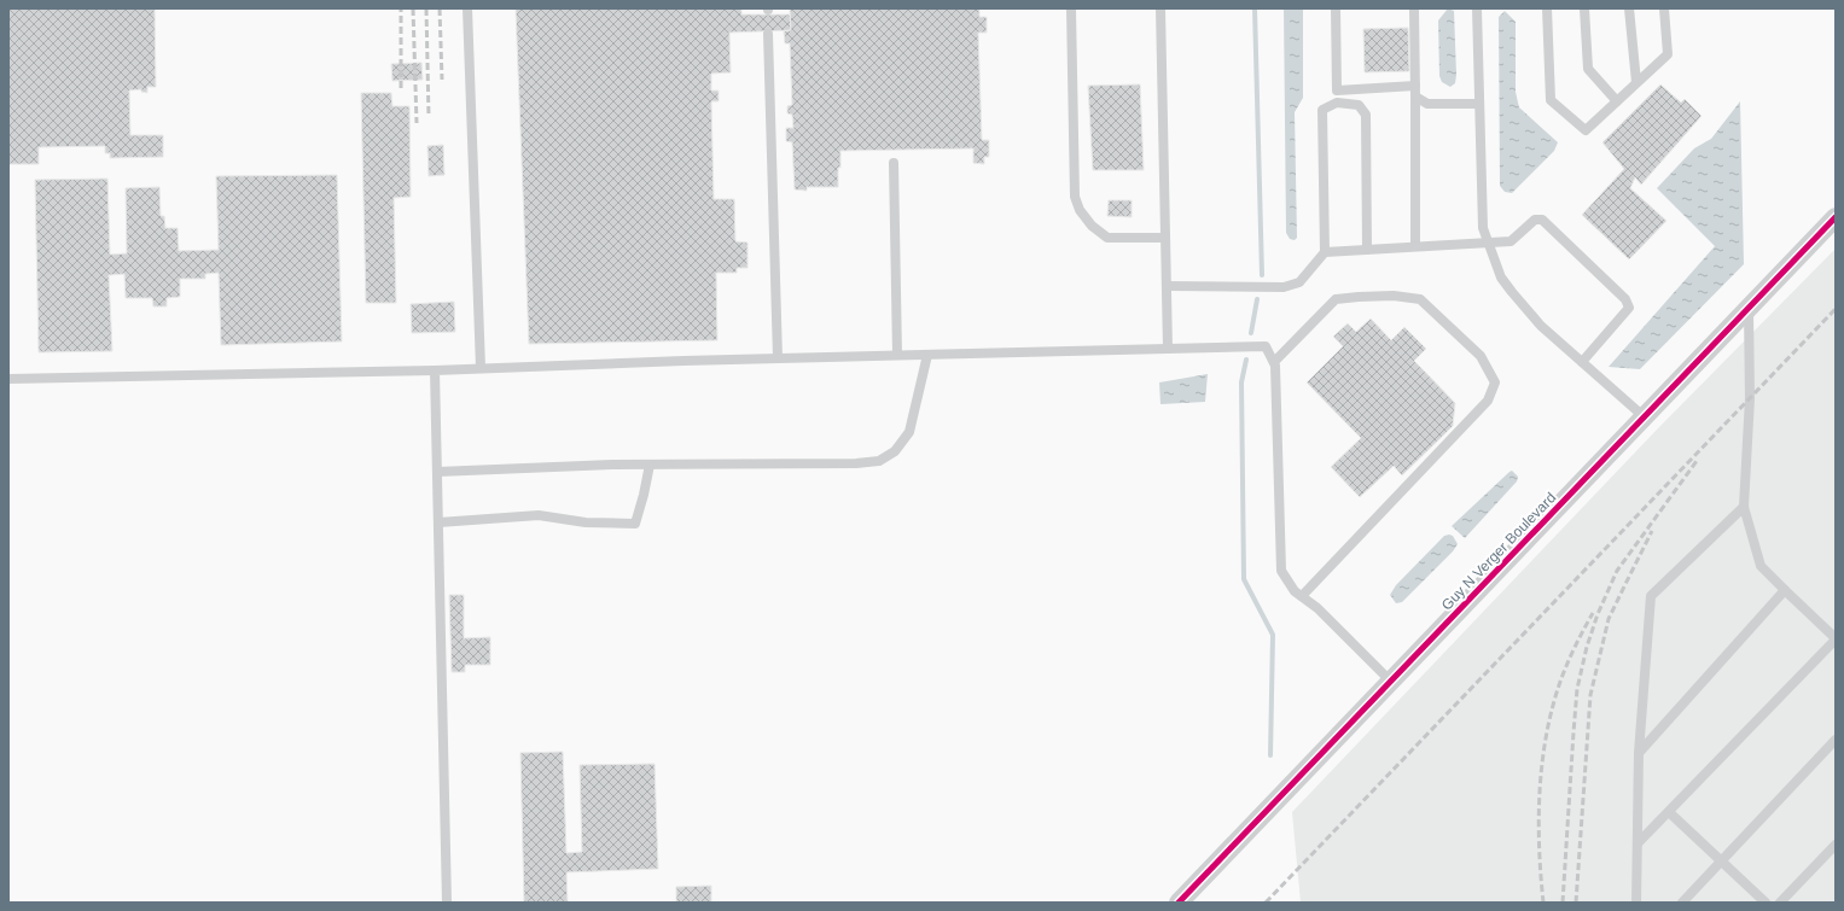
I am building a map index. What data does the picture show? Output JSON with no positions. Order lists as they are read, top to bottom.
{
  "streets": {
    "street": ["Guy N Verger Boulevard"]
  }
}
